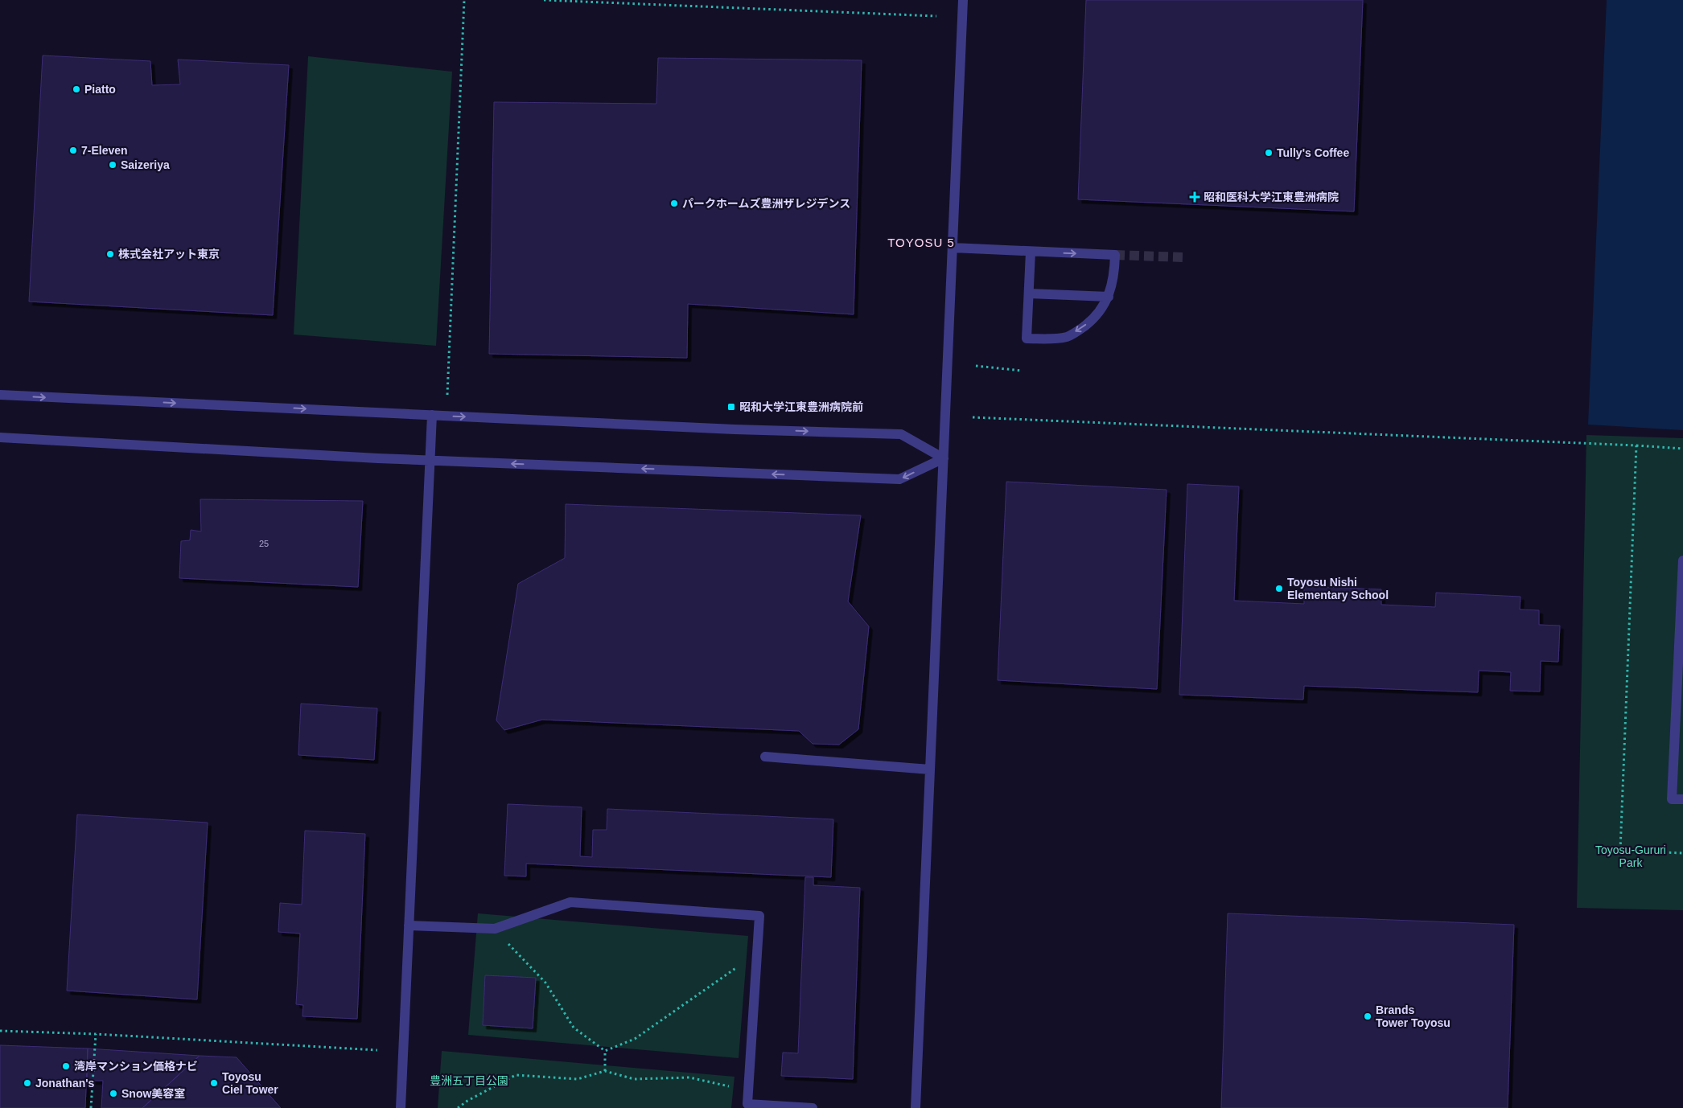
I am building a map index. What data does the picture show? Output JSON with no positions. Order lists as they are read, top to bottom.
{
  "districts": ["TOYOSU 5"],
  "parks": ["Toyosu-Gururi Park", "豊洲五丁目公園"],
  "places": {
    "other": [
      "Piatto",
      "7-Eleven",
      "Tully's Coffee",
      "Saizeriya",
      "パークホームズ豊洲ザレジデンス",
      "株式会社アット東京",
      "Toyosu Nishi Elementary School",
      "Brands Tower Toyosu",
      "湾岸マンション価格ナビ",
      "Jonathan's",
      "Toyosu Ciel Tower",
      "Snow美容室"
    ],
    "health": ["昭和医科大学江東豊洲病院"],
    "transit": ["昭和大学江東豊洲病院前"]
  },
  "house_numbers": ["25"]
}
